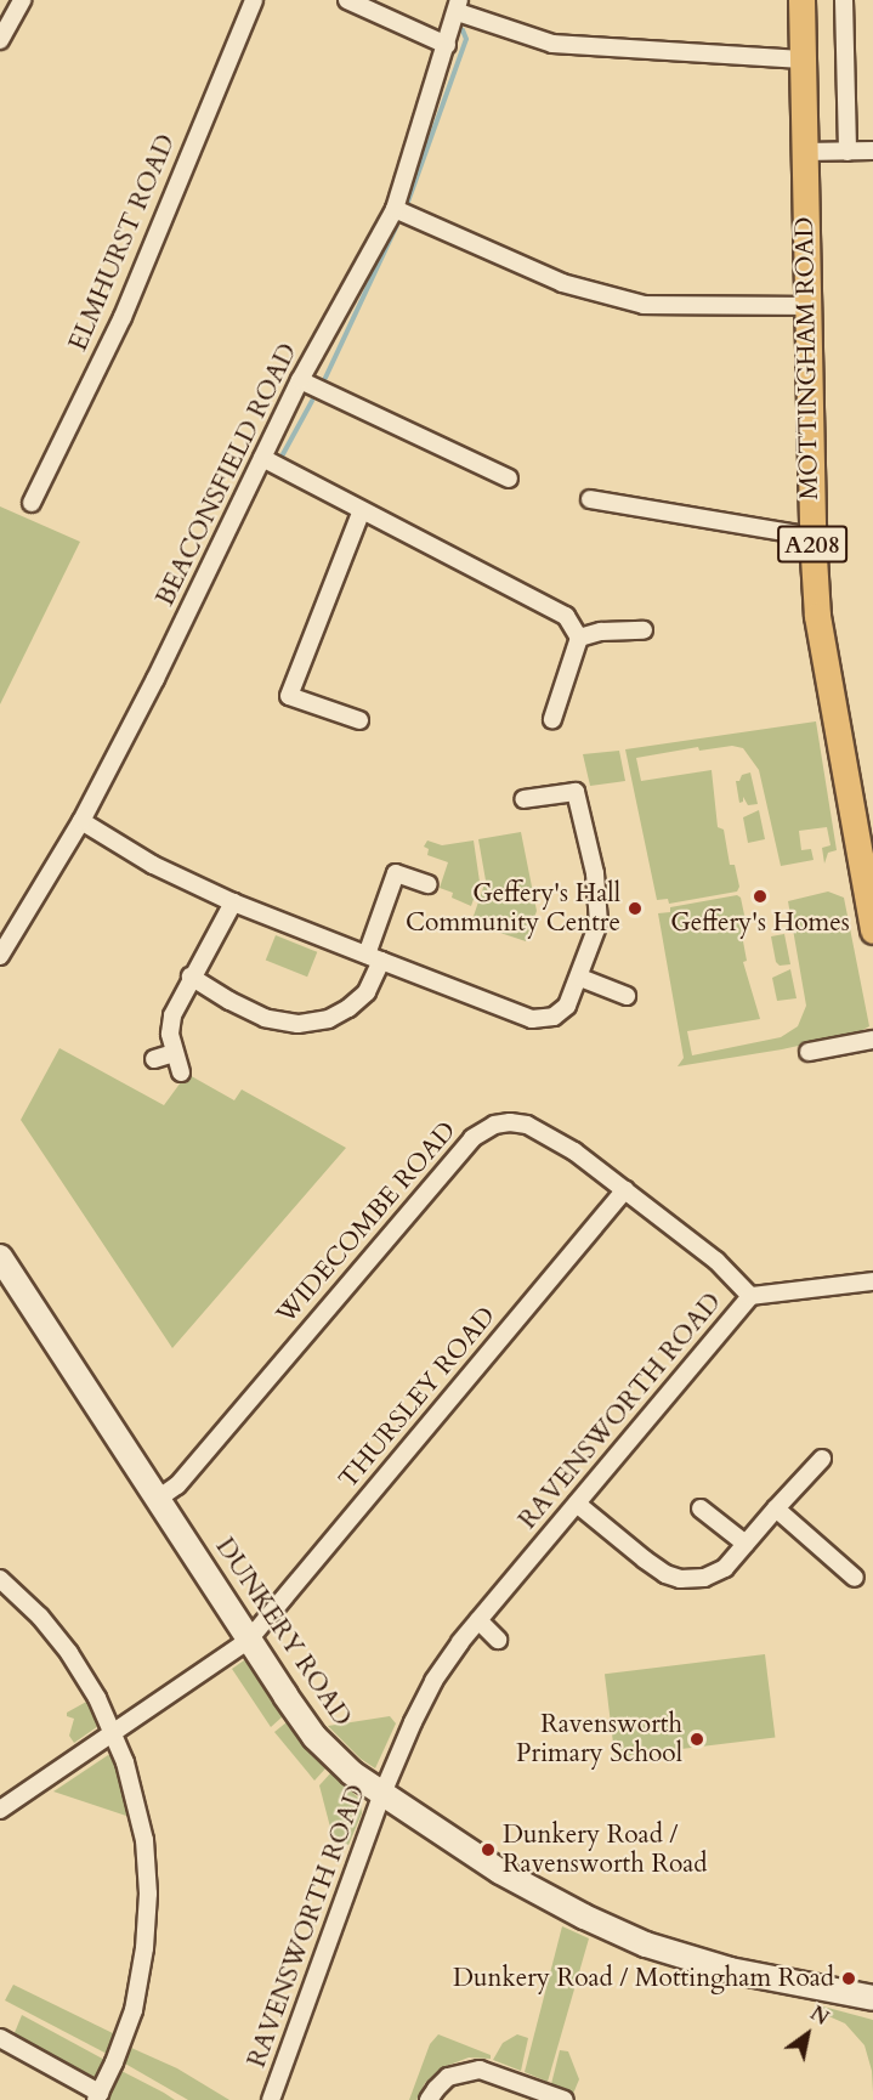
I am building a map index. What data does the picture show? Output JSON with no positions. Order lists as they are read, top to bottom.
{
  "streets": {
    "main road": ["MOTTINGHAM ROAD", "A208"],
    "street": [
      "ELMHURST ROAD",
      "BEACONSFIELD ROAD",
      "WIDECOMBE ROAD",
      "THURSLEY ROAD",
      "RAVENSWORTH ROAD",
      "DUNKERY ROAD"
    ]
  },
  "crossings": [
    ["WIDECOMBE ROAD", "THURSLEY ROAD"],
    ["WIDECOMBE ROAD", "RAVENSWORTH ROAD"],
    ["WIDECOMBE ROAD", "DUNKERY ROAD"],
    ["THURSLEY ROAD", "DUNKERY ROAD"],
    ["RAVENSWORTH ROAD", "DUNKERY ROAD"]
  ],
  "places": [
    "Geffery's Homes",
    "Geffery's Hall Community Centre",
    "Ravensworth Primary School",
    "Dunkery Road / Ravensworth Road",
    "Dunkery Road / Mottingham Road"
  ],
  "north": "top right"
}
